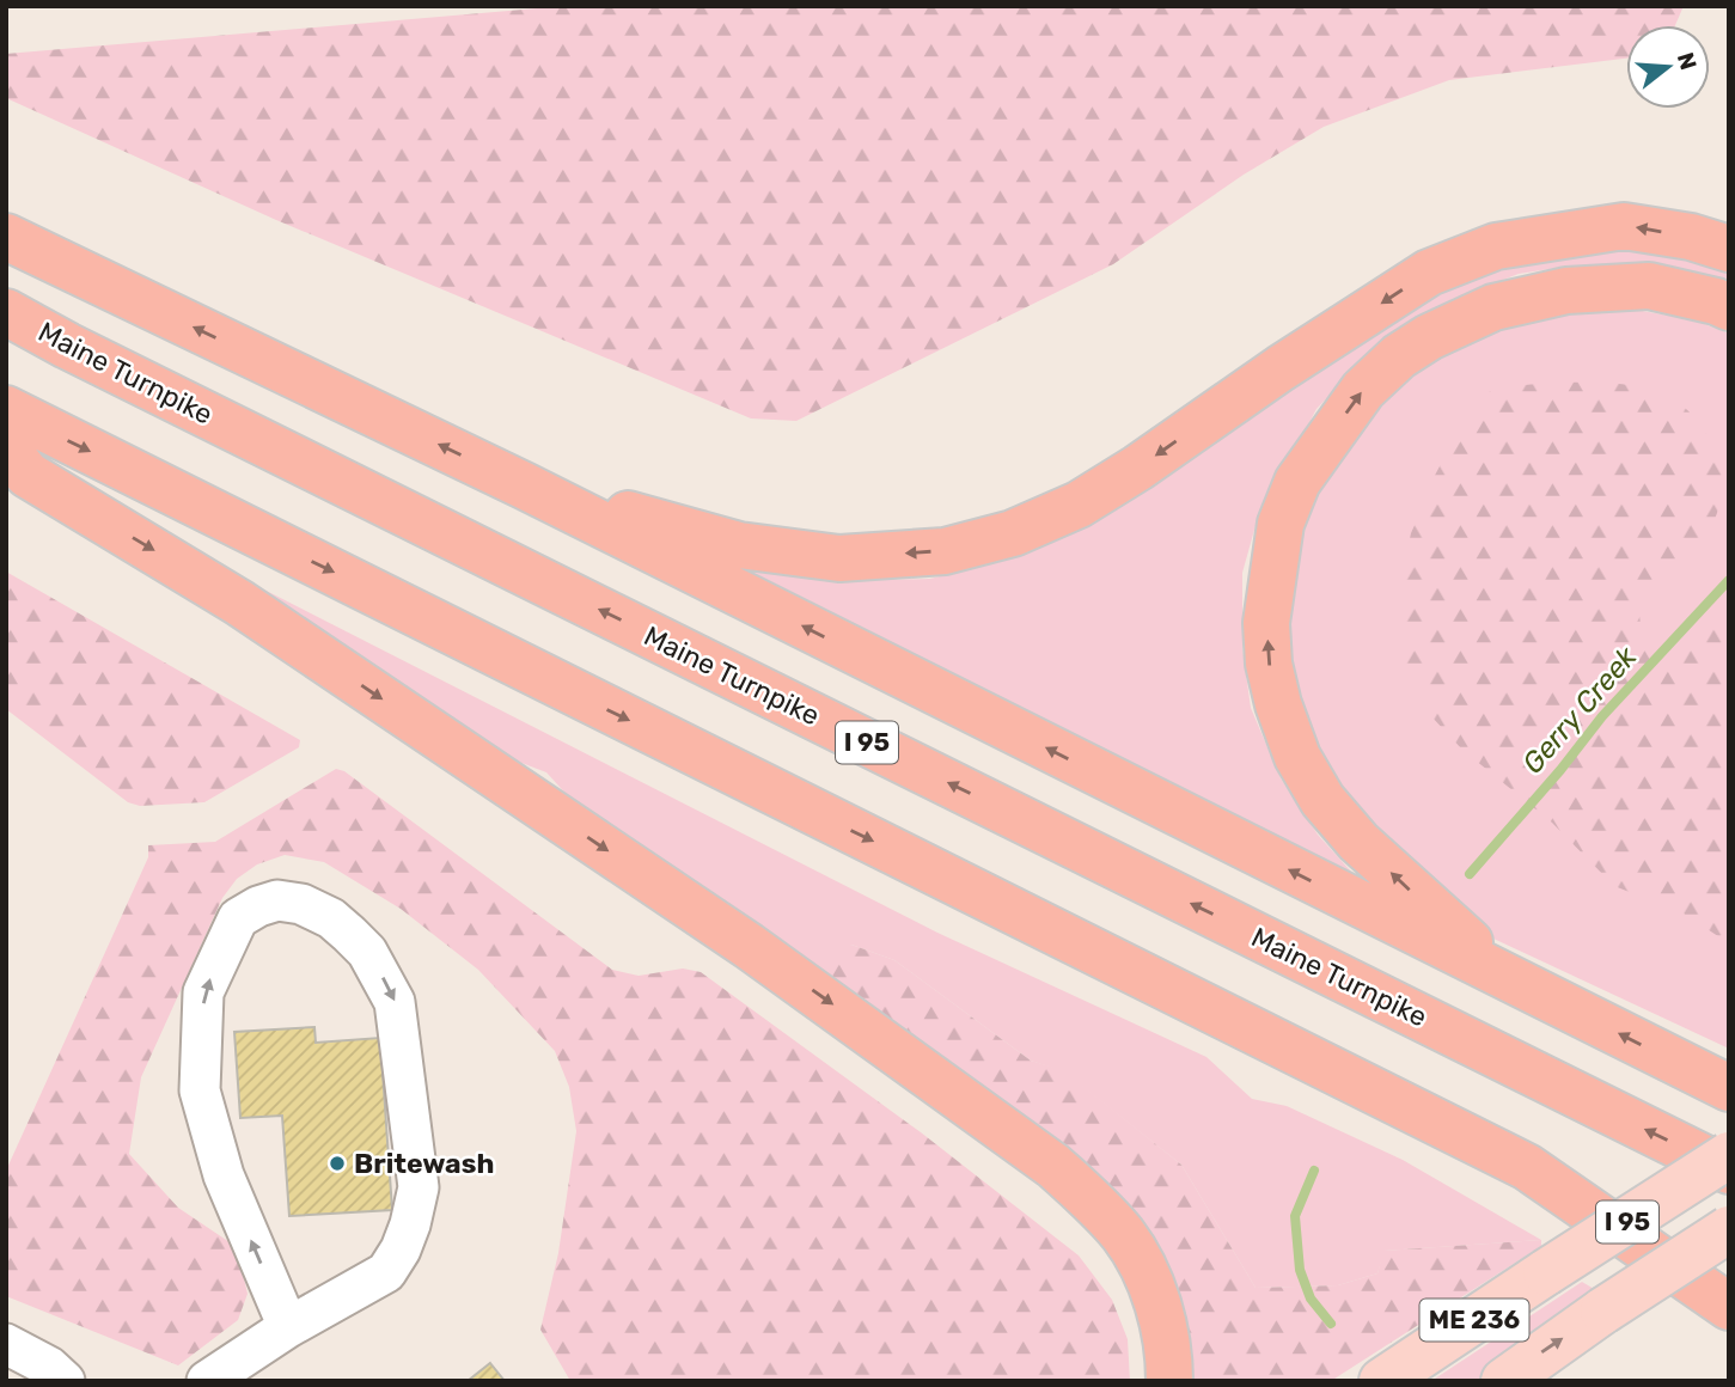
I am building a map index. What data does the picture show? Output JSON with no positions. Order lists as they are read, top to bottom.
{
  "streets": {
    "highway": ["Maine Turnpike", "I 95"],
    "main road": ["ME 236"]
  },
  "water": ["Gerry Creek"],
  "places": ["Britewash"],
  "north": "right"
}
